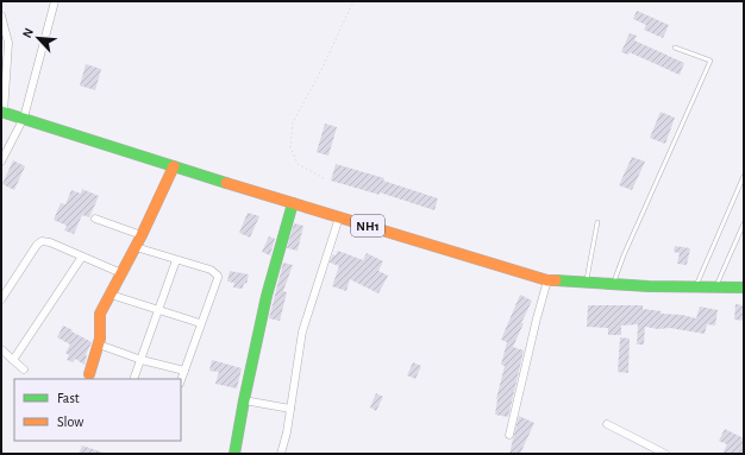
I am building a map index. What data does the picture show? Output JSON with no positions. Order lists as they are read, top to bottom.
{
  "streets": {
    "main road": ["NH1"]
  },
  "legend": ["Fast", "Slow"],
  "north": "top left"
}
